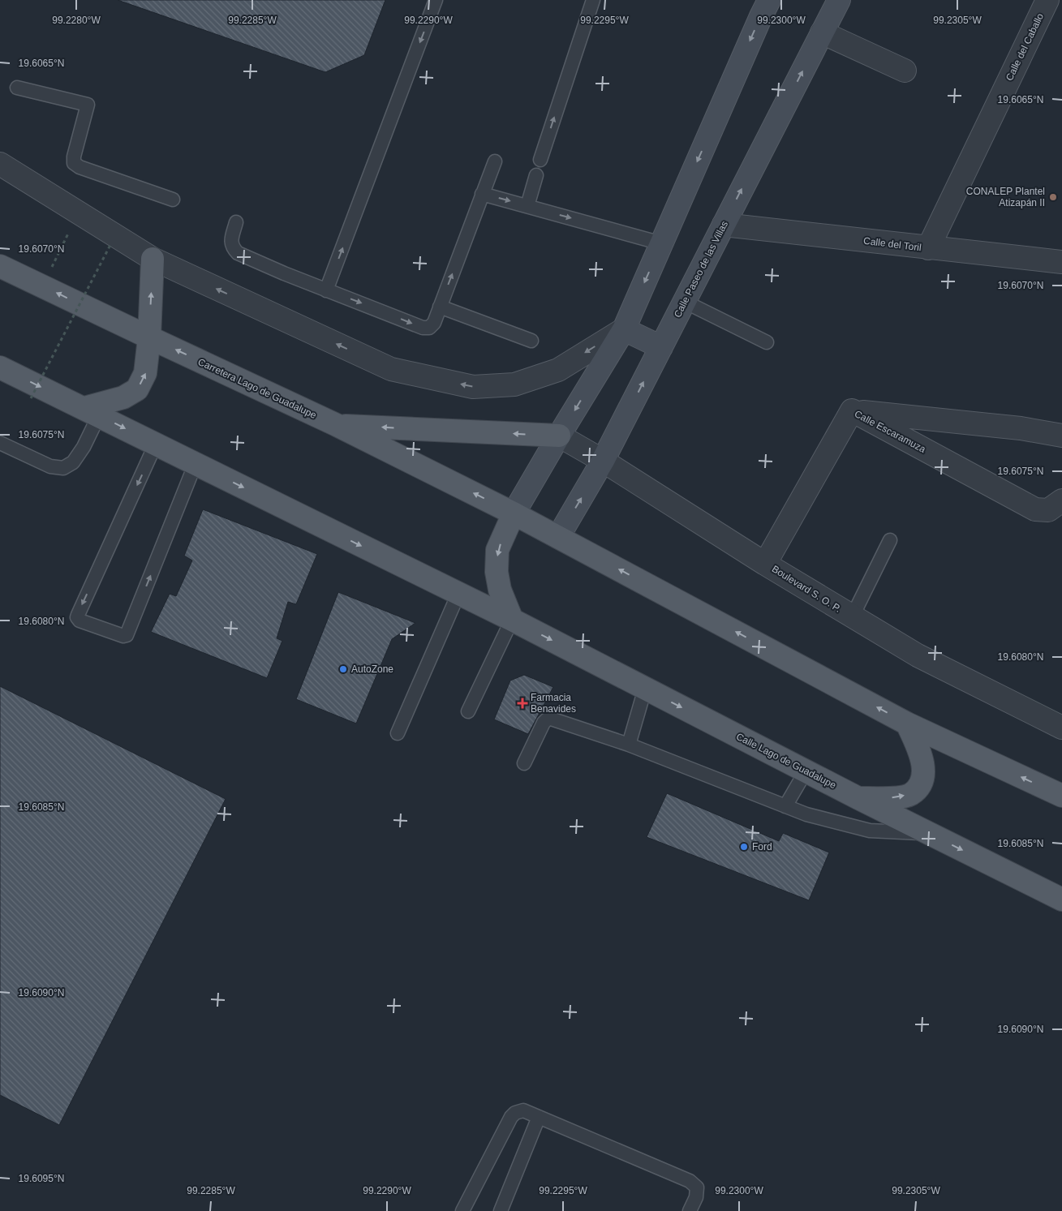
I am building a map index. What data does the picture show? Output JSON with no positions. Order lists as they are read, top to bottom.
{
  "streets": {
    "main road": ["Carretera Lago de Guadalupe", "Calle Lago de Guadalupe"],
    "street": [
      "Calle del Caballo",
      "Calle del Toril",
      "Calle Paseo de las Villas",
      "Calle Escaramuza",
      "Boulevard S. O. P."
    ]
  },
  "crossings": [
    ["Calle del Caballo", "Calle del Toril"],
    ["Calle del Toril", "Calle Paseo de las Villas"],
    ["Calle Paseo de las Villas", "Boulevard S. O. P."],
    ["Calle Escaramuza", "Boulevard S. O. P."]
  ],
  "places": {
    "other": ["CONALEP Plantel Atizapán II", "AutoZone", "Ford"],
    "health": ["Farmacia Benavides"]
  },
  "coordinates": [
    "99.2280°W",
    "99.2285°W",
    "99.2290°W",
    "99.2295°W",
    "99.2300°W",
    "99.2305°W",
    "19.6065°N",
    "19.6070°N",
    "19.6075°N",
    "19.6080°N",
    "19.6085°N",
    "19.6090°N",
    "19.6095°N"
  ]
}
